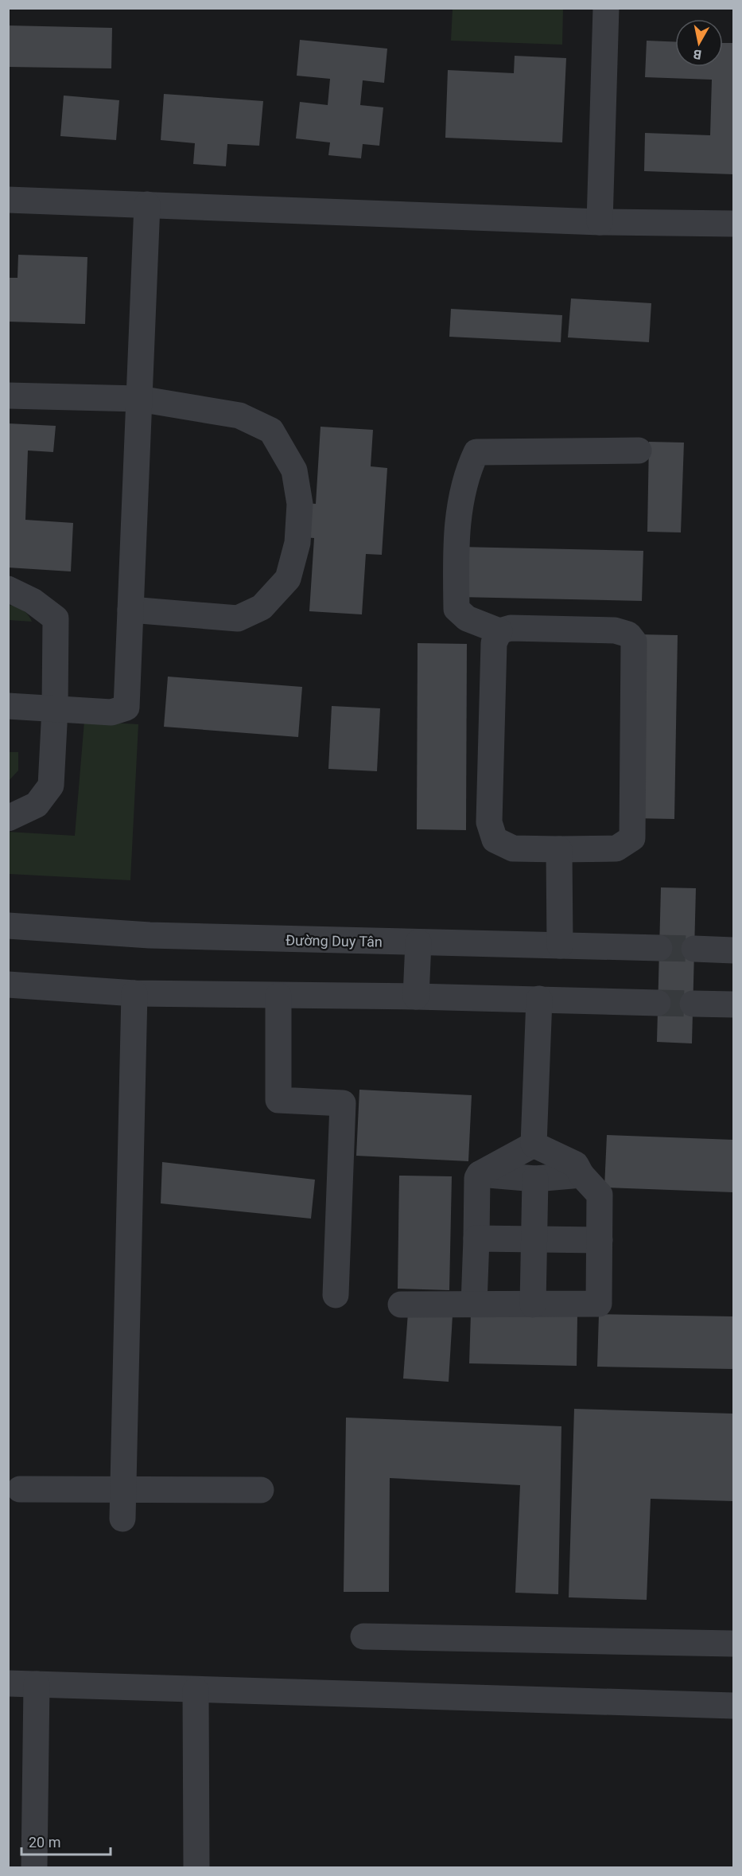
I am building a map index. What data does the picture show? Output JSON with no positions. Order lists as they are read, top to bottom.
{
  "streets": {
    "street": ["Đường Duy Tân"]
  },
  "scale_bar": "20 m",
  "north": "bottom"
}
